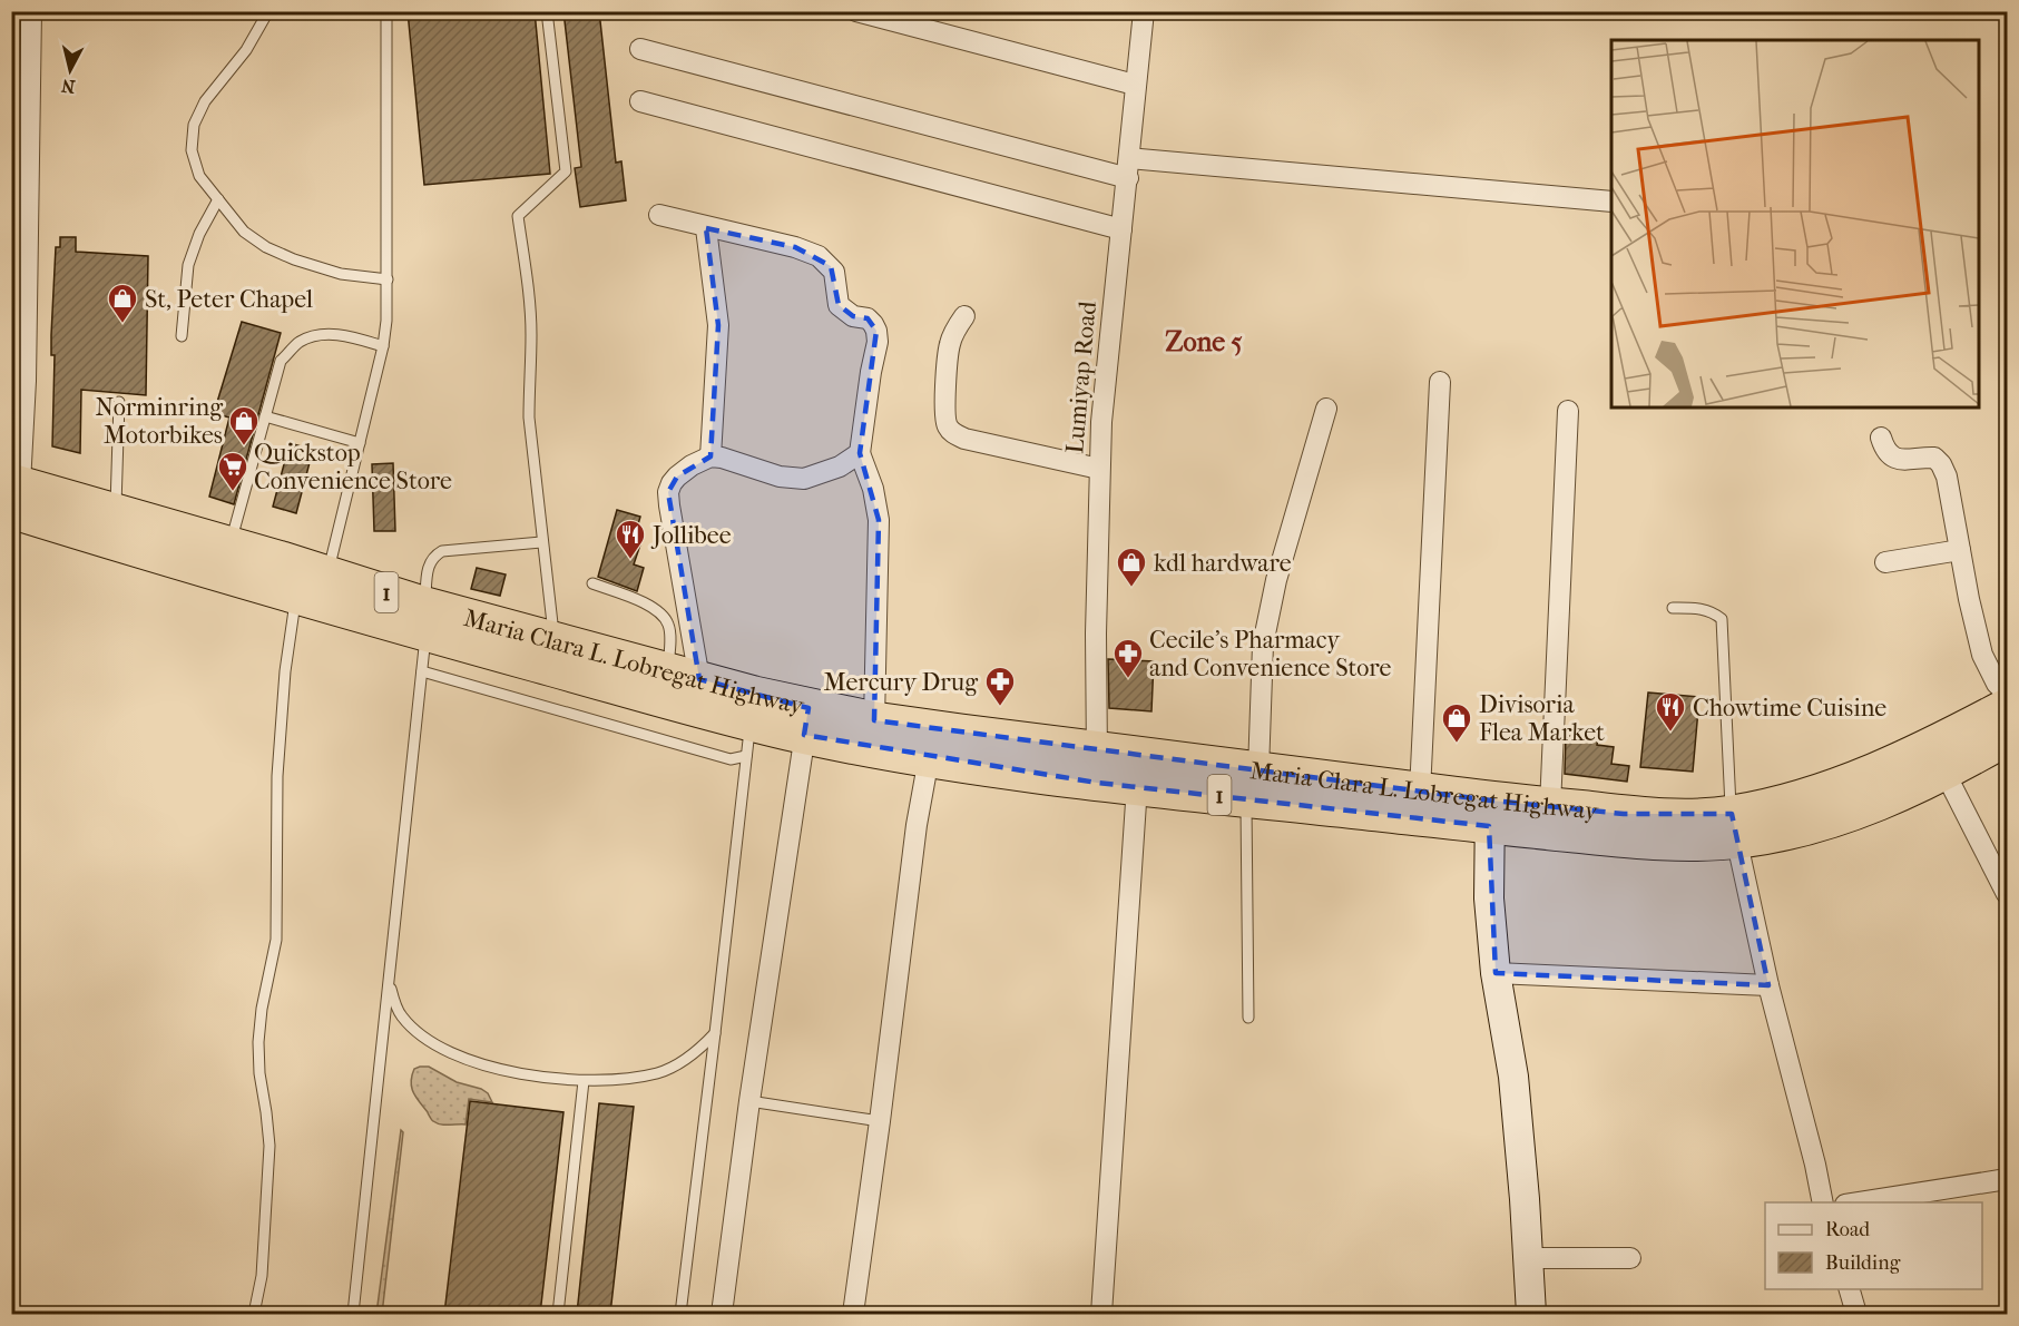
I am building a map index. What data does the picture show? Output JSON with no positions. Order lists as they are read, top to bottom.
{
  "streets": {
    "highway": ["1", "Maria Clara L. Lobregat Highway"],
    "street": ["Lumiyap Road"]
  },
  "crossings": [
    ["Lumiyap Road", "Maria Clara L. Lobregat Highway"]
  ],
  "districts": ["Zone 5"],
  "places": {
    "shop": [
      "St, Peter Chapel",
      "Norminring Motorbikes",
      "kdl hardware",
      "Divisoria Flea Market"
    ],
    "supermarket": ["Quickstop Convenience Store"],
    "restaurant": ["Jollibee", "Chowtime Cuisine"],
    "pharmacy": ["Cecile's Pharmacy and Convenience Store", "Mercury Drug"]
  },
  "legend": ["Road", "Building"],
  "north": "bottom"
}
